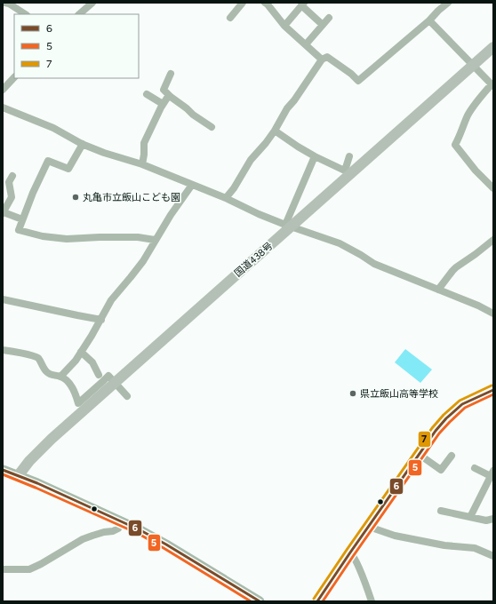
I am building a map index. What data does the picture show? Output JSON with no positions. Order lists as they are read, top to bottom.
{
  "streets": {
    "highway": ["国道438号"]
  },
  "places": ["丸亀市立飯山こども園", "県立飯山高等学校"],
  "lines": ["transit line 7", "transit line 6", "transit line 5"],
  "legend": ["6", "5", "7"]
}
